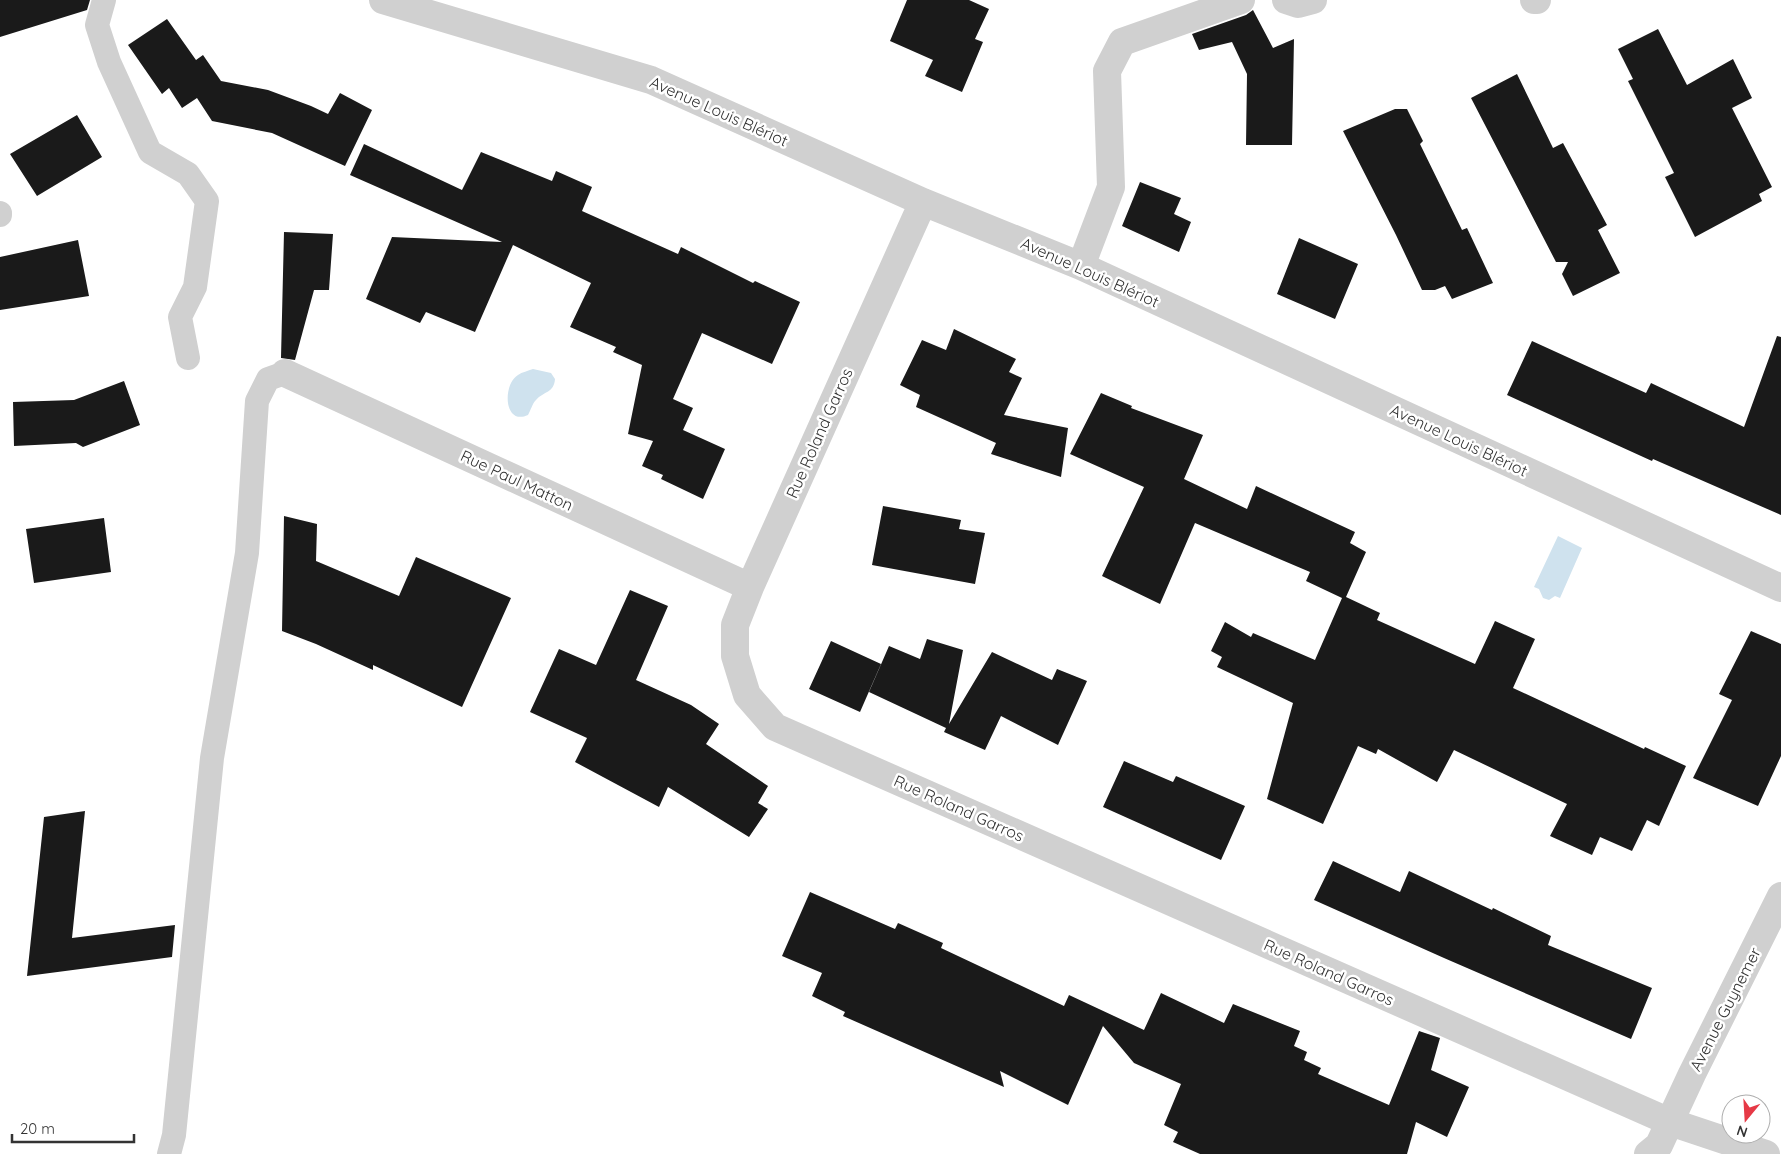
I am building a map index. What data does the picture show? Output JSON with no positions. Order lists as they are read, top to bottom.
{
  "streets": {
    "street": [
      "Avenue Louis Blériot",
      "Rue Roland Garros",
      "Rue Paul Matton",
      "Avenue Guynemer"
    ]
  },
  "crossings": [
    ["Avenue Louis Blériot", "Rue Roland Garros"],
    ["Rue Roland Garros", "Rue Paul Matton"],
    ["Rue Roland Garros", "Avenue Guynemer"]
  ],
  "scale_bar": "20 m",
  "north": "bottom"
}
